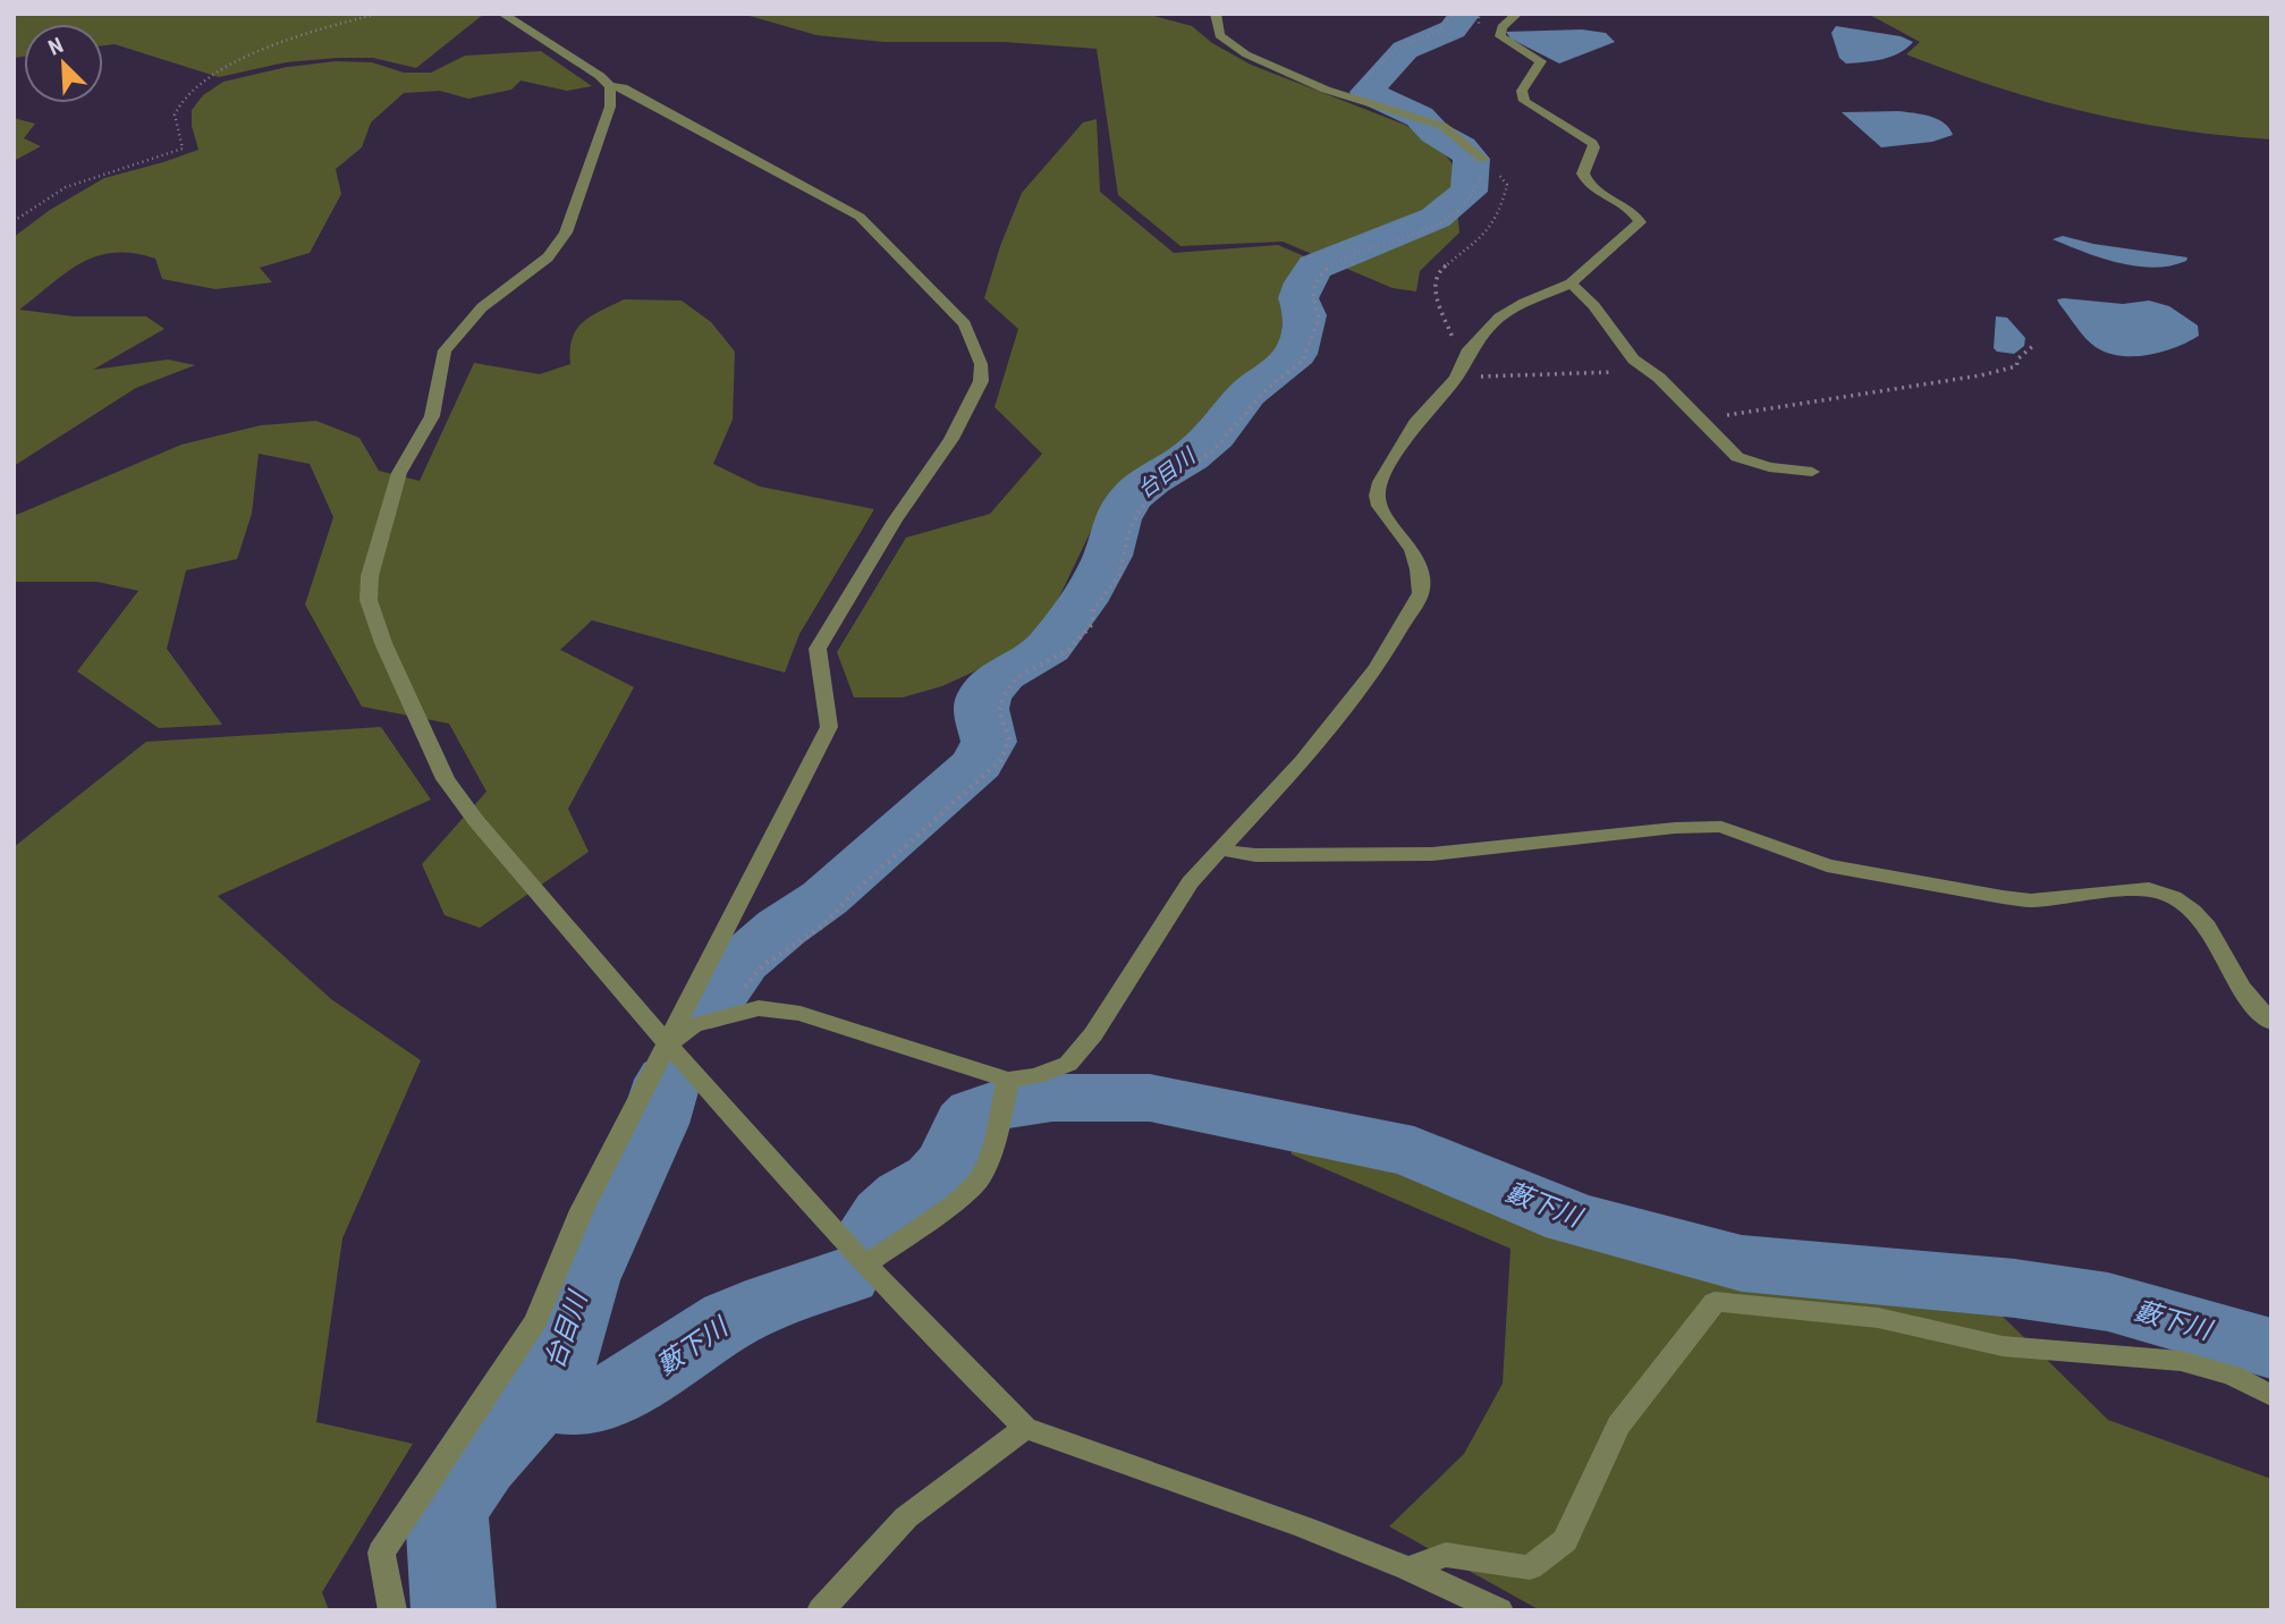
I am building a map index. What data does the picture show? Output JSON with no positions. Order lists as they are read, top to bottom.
{
  "water": ["台目川", "藪下川"],
  "north": "top left"
}
